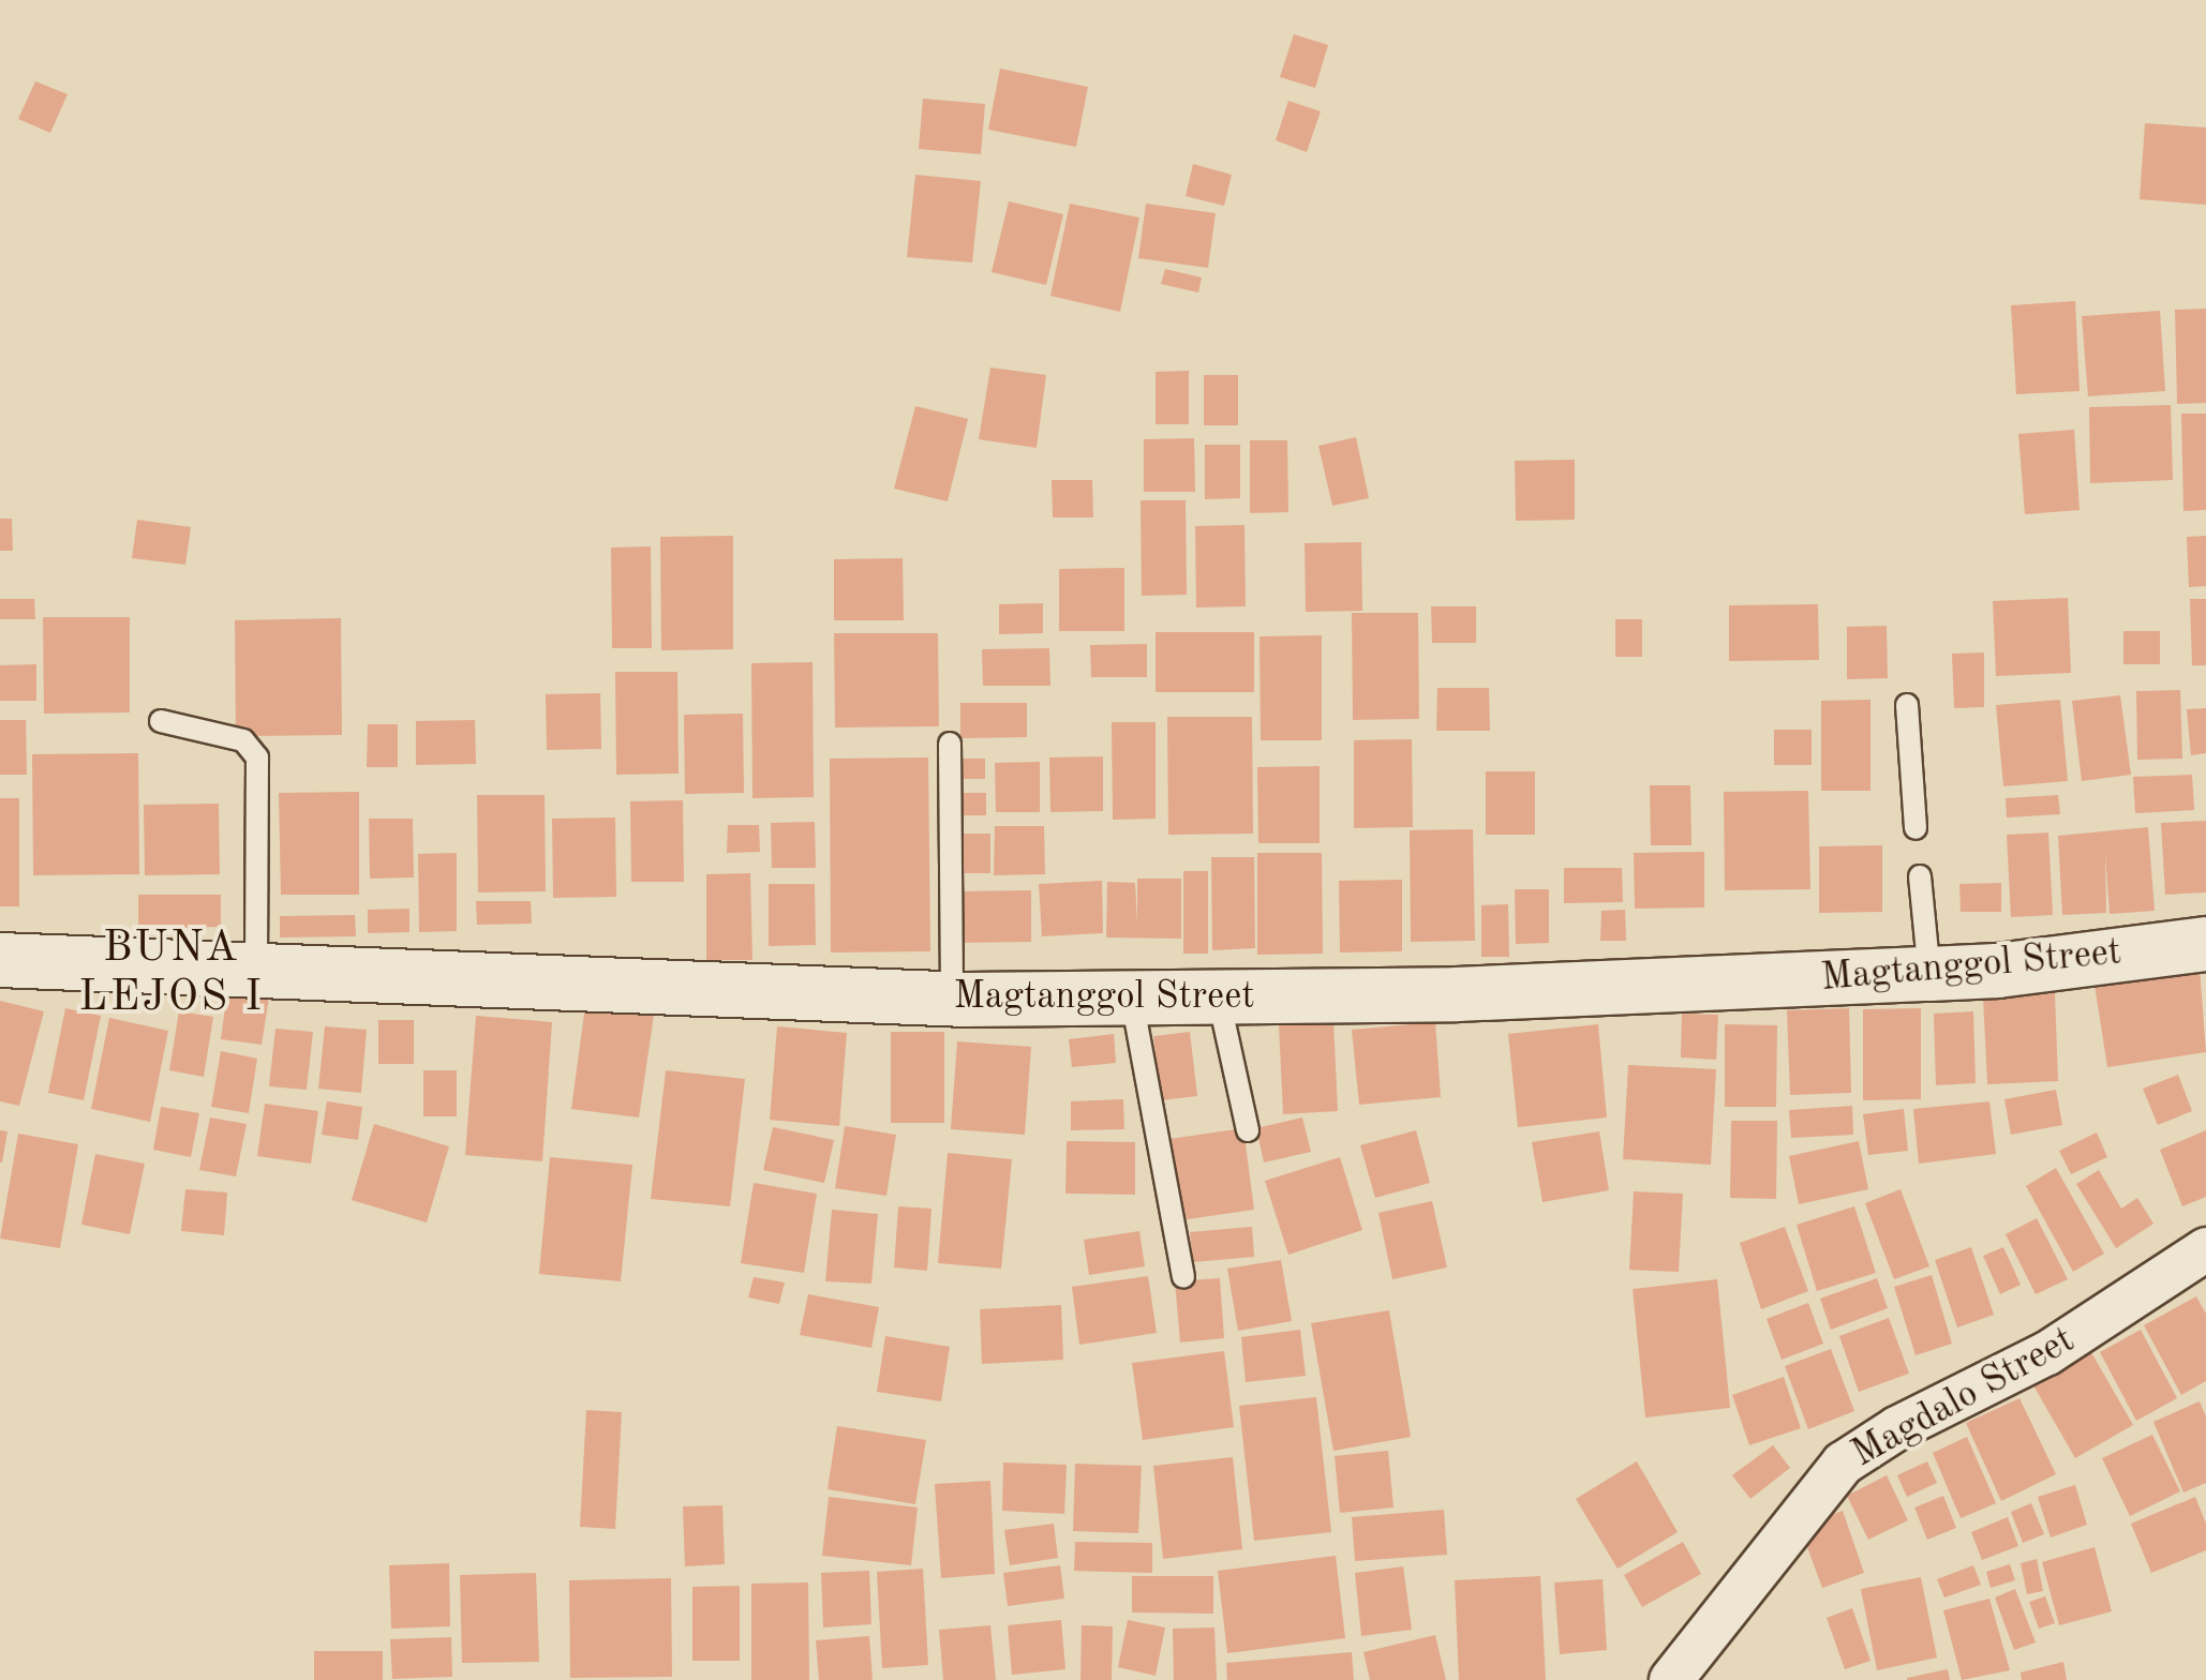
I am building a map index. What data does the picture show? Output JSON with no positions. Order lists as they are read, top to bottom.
{
  "streets": {
    "street": ["Magtanggol Street", "Magdalo Street"]
  },
  "districts": ["BUNA LEJOS I"]
}
